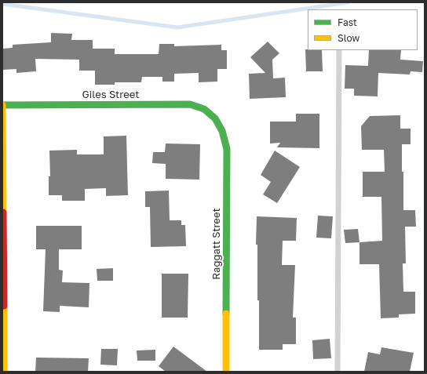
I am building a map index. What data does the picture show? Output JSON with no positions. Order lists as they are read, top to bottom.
{
  "streets": {
    "street": ["Giles Street", "Raggatt Street"]
  },
  "crossings": [
    ["Giles Street", "Raggatt Street"]
  ],
  "legend": ["Fast", "Slow"]
}
